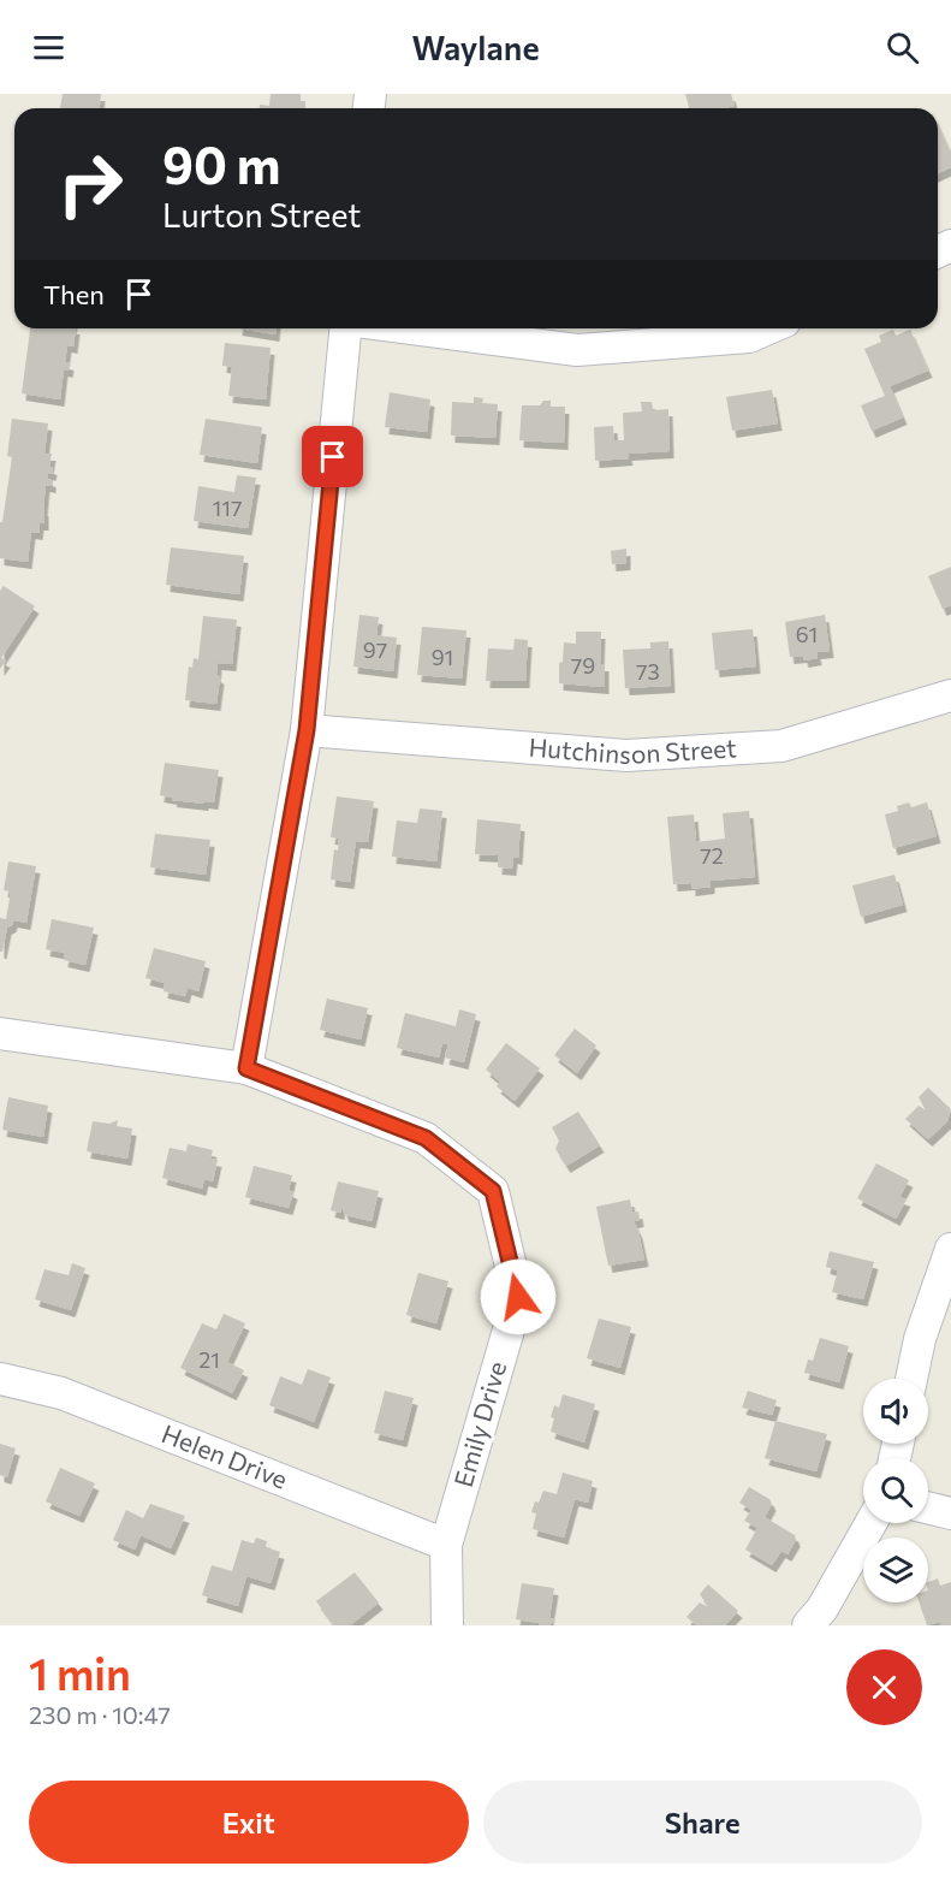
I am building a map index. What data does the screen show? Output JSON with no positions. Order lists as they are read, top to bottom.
{
  "streets": {
    "street": ["Hutchinson Street", "Emily Drive", "Helen Drive"]
  },
  "crossings": [
    ["Emily Drive", "Helen Drive"]
  ],
  "house_numbers": [
    "117",
    "61",
    "97",
    "91",
    "79",
    "73",
    "72",
    "21"
  ],
  "page": {
    "header": "Waylane",
    "turn": ["90 m", "Lurton Street"],
    "then": "Then",
    "heading": ["1 min", "230 m · 10:47"],
    "buttons": ["Exit", "Share"]
  }
}
